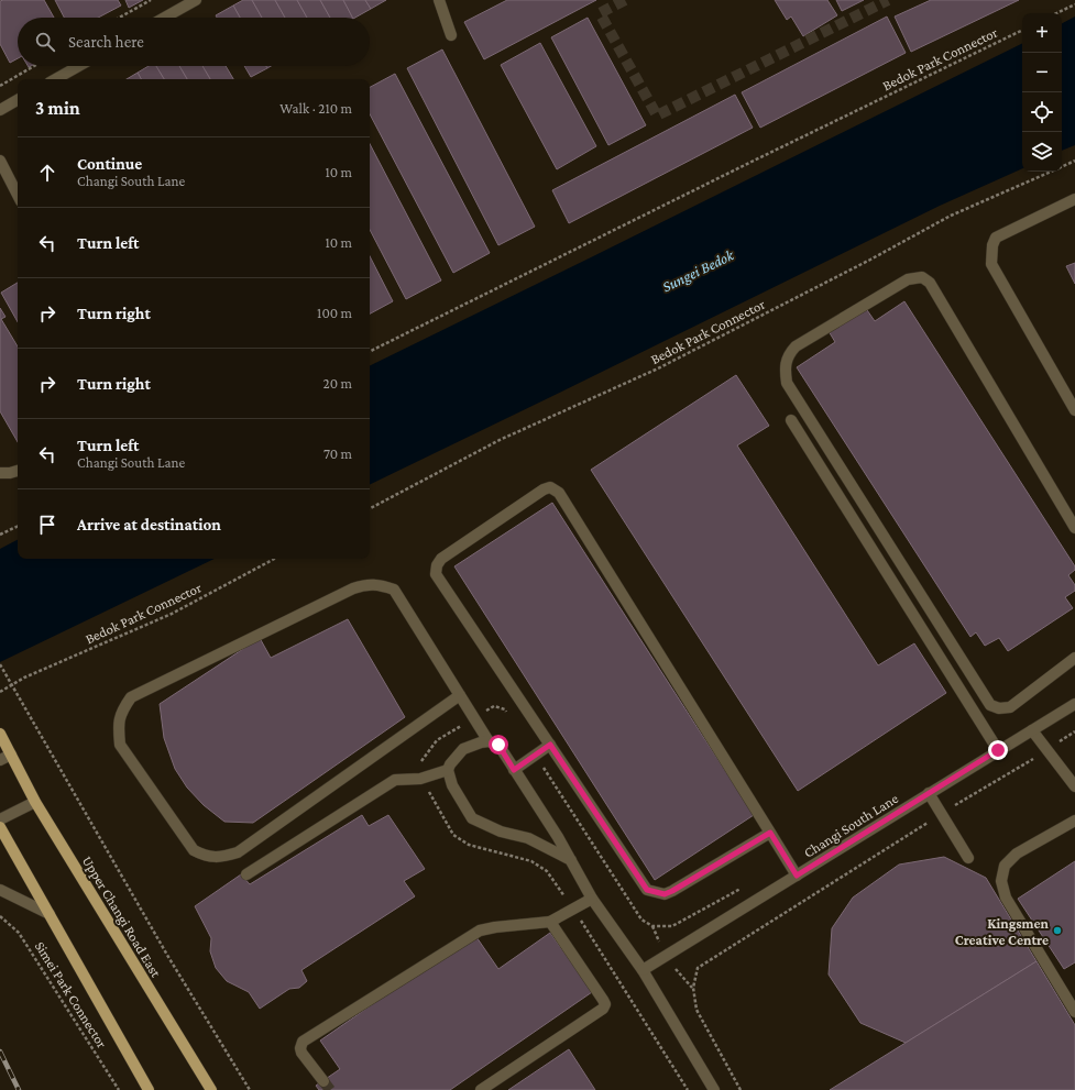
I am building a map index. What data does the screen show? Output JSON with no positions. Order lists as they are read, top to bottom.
{
  "streets": {
    "main road": ["Upper Changi Road East"],
    "street": ["Changi South Lane"],
    "path": ["Bedok Park Connector", "Simei Park Connector"]
  },
  "water": ["Sungei Bedok"],
  "places": ["Kingsmen Creative Centre"],
  "page": {
    "map_buttons": ["+", "−"],
    "search": "Search here",
    "heading": ["3 min", "Walk · 210 m"],
    "list": [
      ["Continue", "Changi South Lane", "10 m"],
      ["Turn left", "10 m"],
      ["Turn right", "100 m"],
      ["Turn right", "20 m"],
      ["Turn left", "Changi South Lane", "70 m"],
      "Arrive at destination"
    ]
  }
}
